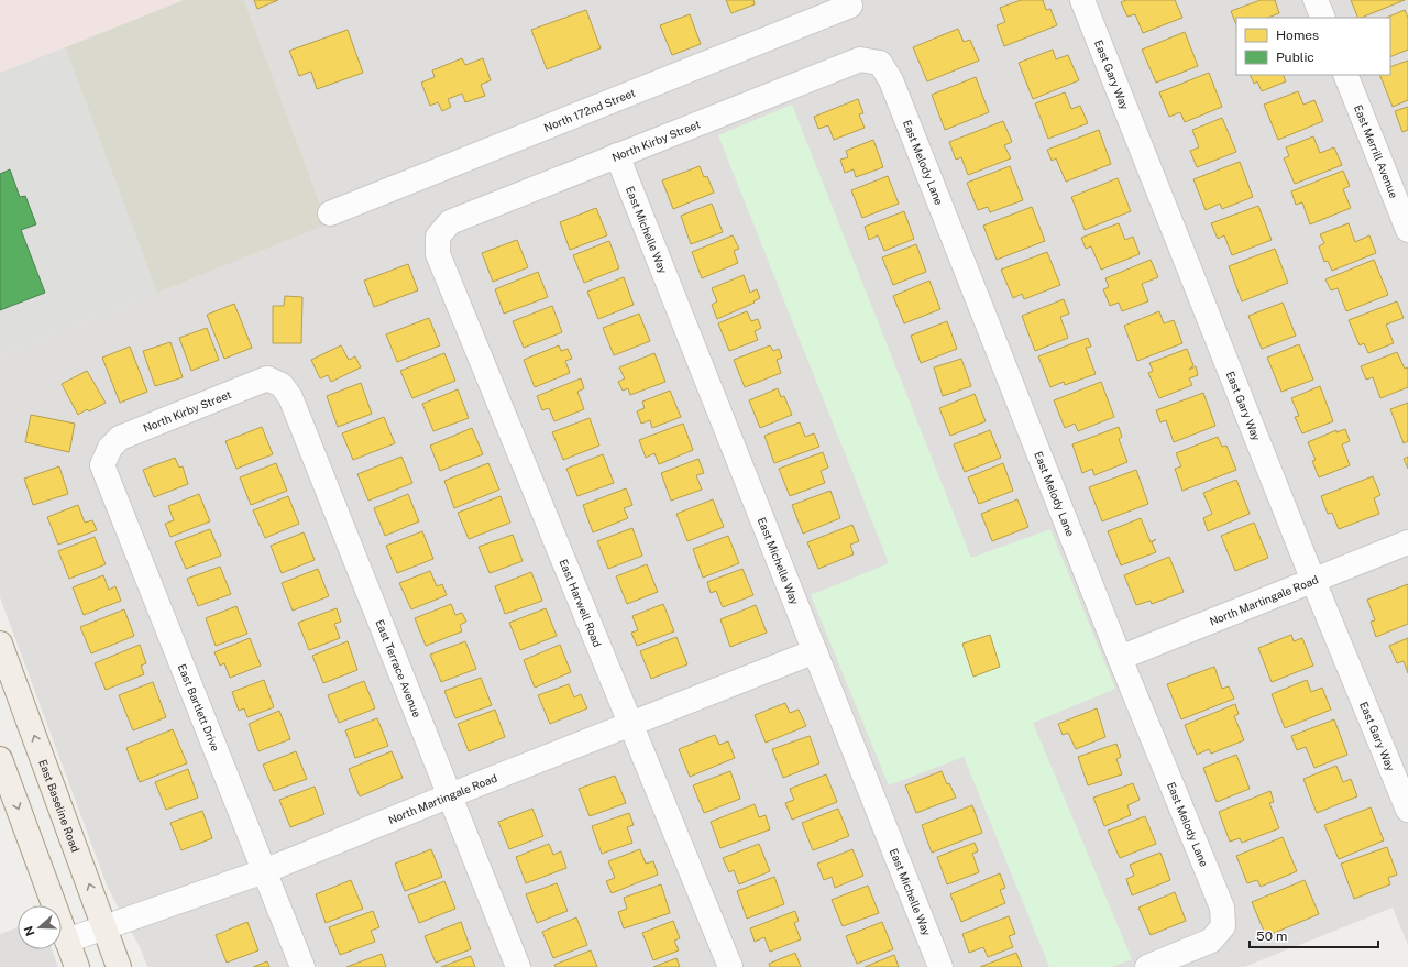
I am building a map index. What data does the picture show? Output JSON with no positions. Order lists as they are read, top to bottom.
{
  "streets": {
    "main road": ["East Baseline Road"],
    "street": [
      "East Gary Way",
      "North 172nd Street",
      "North Kirby Street",
      "East Merrill Avenue",
      "East Melody Lane",
      "East Michelle Way",
      "North Martingale Road",
      "East Harwell Road",
      "East Terrace Avenue",
      "East Bartlett Drive"
    ]
  },
  "crossings": [
    ["East Gary Way", "North Martingale Road"],
    ["North Kirby Street", "East Melody Lane"],
    ["North Kirby Street", "East Michelle Way"],
    ["North Kirby Street", "East Harwell Road"],
    ["North Kirby Street", "East Terrace Avenue"],
    ["North Kirby Street", "East Bartlett Drive"],
    ["East Melody Lane", "North Martingale Road"],
    ["East Michelle Way", "North Martingale Road"],
    ["North Martingale Road", "East Harwell Road"],
    ["North Martingale Road", "East Terrace Avenue"],
    ["North Martingale Road", "East Bartlett Drive"],
    ["North Martingale Road", "East Baseline Road"]
  ],
  "legend": ["Homes", "Public"],
  "scale_bar": "50 m",
  "north": "left"
}
